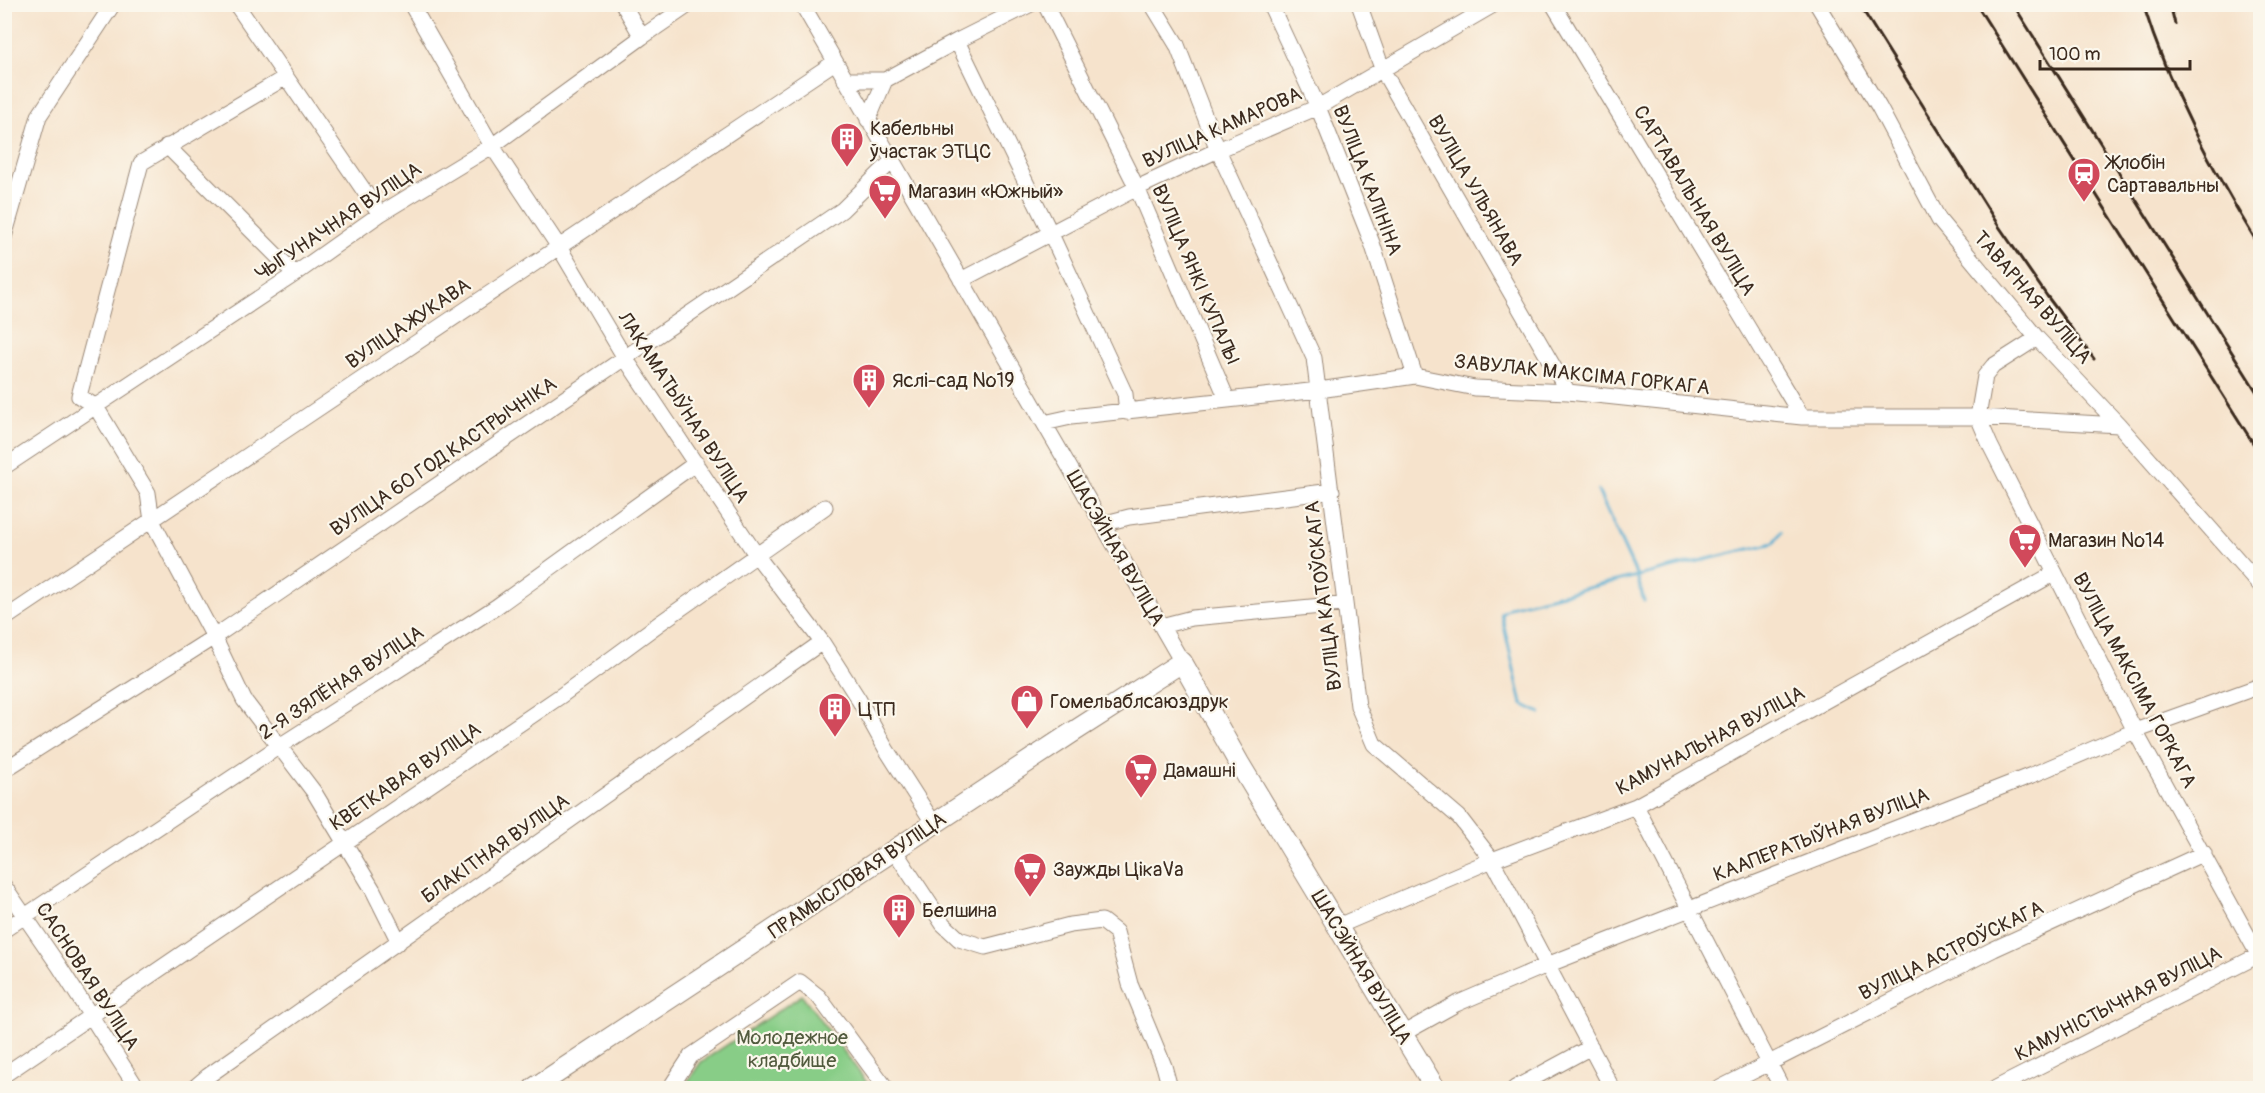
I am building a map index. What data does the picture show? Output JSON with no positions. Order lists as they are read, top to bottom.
{
  "streets": {
    "main road": ["ШАСЭЙНАЯ ВУЛІЦА", "ПРАМЫСЛОВАЯ ВУЛІЦА"],
    "street": [
      "ВУЛІЦА КАМАРОВА",
      "ВУЛІЦА КАЛІНІНА",
      "ВУЛІЦА УЛЬЯНАВА",
      "САРТАВАЛЬНАЯ ВУЛІЦА",
      "ЧЫГУНАЧНАЯ ВУЛІЦА",
      "ВУЛІЦА ЯНКІ КУПАЛЫ",
      "ТАВАРНАЯ ВУЛІЦА",
      "ВУЛІЦА ЖУКАВА",
      "ЗАВУЛАК МАКСІМА ГОРКАГА",
      "ЛАКАМАТЫЎНАЯ ВУЛІЦА",
      "ВУЛІЦА 60 ГОД КАСТРЫЧНІКА",
      "ВУЛІЦА КАТОЎСКАГА",
      "ВУЛІЦА МАКСІМА ГОРКАГА",
      "2-Я ЗЯЛЁНАЯ ВУЛІЦА",
      "КАМУНАЛЬНАЯ ВУЛІЦА",
      "КВЕТКАВАЯ ВУЛІЦА",
      "КААПЕРАТЫЎНАЯ ВУЛІЦА",
      "БЛАКІТНАЯ ВУЛІЦА",
      "ВУЛІЦА АСТРОЎСКАГА",
      "САСНОВАЯ ВУЛІЦА",
      "КАМУНІСТЫЧНАЯ ВУЛІЦА"
    ]
  },
  "crossings": [
    ["ВУЛІЦА КАМАРОВА", "ВУЛІЦА КАЛІНІНА"],
    ["ВУЛІЦА КАМАРОВА", "ВУЛІЦА УЛЬЯНАВА"],
    ["ВУЛІЦА КАМАРОВА", "ВУЛІЦА ЯНКІ КУПАЛЫ"],
    ["ВУЛІЦА КАМАРОВА", "ШАСЭЙНАЯ ВУЛІЦА"],
    ["ВУЛІЦА КАМАРОВА", "ВУЛІЦА КАТОЎСКАГА"],
    ["ВУЛІЦА КАЛІНІНА", "ЗАВУЛАК МАКСІМА ГОРКАГА"],
    ["ВУЛІЦА УЛЬЯНАВА", "ЗАВУЛАК МАКСІМА ГОРКАГА"],
    ["САРТАВАЛЬНАЯ ВУЛІЦА", "ЗАВУЛАК МАКСІМА ГОРКАГА"],
    ["ЧЫГУНАЧНАЯ ВУЛІЦА", "ЛАКАМАТЫЎНАЯ ВУЛІЦА"],
    ["ВУЛІЦА ЯНКІ КУПАЛЫ", "ЗАВУЛАК МАКСІМА ГОРКАГА"],
    ["ТАВАРНАЯ ВУЛІЦА", "ЗАВУЛАК МАКСІМА ГОРКАГА"],
    ["ВУЛІЦА ЖУКАВА", "ЛАКАМАТЫЎНАЯ ВУЛІЦА"],
    ["ВУЛІЦА ЖУКАВА", "ШАСЭЙНАЯ ВУЛІЦА"],
    ["ЗАВУЛАК МАКСІМА ГОРКАГА", "ШАСЭЙНАЯ ВУЛІЦА"],
    ["ЗАВУЛАК МАКСІМА ГОРКАГА", "ВУЛІЦА КАТОЎСКАГА"],
    ["ЗАВУЛАК МАКСІМА ГОРКАГА", "ВУЛІЦА МАКСІМА ГОРКАГА"],
    ["ЛАКАМАТЫЎНАЯ ВУЛІЦА", "ВУЛІЦА 60 ГОД КАСТРЫЧНІКА"],
    ["ЛАКАМАТЫЎНАЯ ВУЛІЦА", "2-Я ЗЯЛЁНАЯ ВУЛІЦА"],
    ["ЛАКАМАТЫЎНАЯ ВУЛІЦА", "КВЕТКАВАЯ ВУЛІЦА"],
    ["ЛАКАМАТЫЎНАЯ ВУЛІЦА", "БЛАКІТНАЯ ВУЛІЦА"],
    ["ЛАКАМАТЫЎНАЯ ВУЛІЦА", "ПРАМЫСЛОВАЯ ВУЛІЦА"],
    ["ВУЛІЦА 60 ГОД КАСТРЫЧНІКА", "ШАСЭЙНАЯ ВУЛІЦА"],
    ["ШАСЭЙНАЯ ВУЛІЦА", "КАМУНАЛЬНАЯ ВУЛІЦА"],
    ["ШАСЭЙНАЯ ВУЛІЦА", "КААПЕРАТЫЎНАЯ ВУЛІЦА"],
    ["ШАСЭЙНАЯ ВУЛІЦА", "ПРАМЫСЛОВАЯ ВУЛІЦА"],
    ["ВУЛІЦА КАТОЎСКАГА", "КАМУНАЛЬНАЯ ВУЛІЦА"],
    ["ВУЛІЦА КАТОЎСКАГА", "КААПЕРАТЫЎНАЯ ВУЛІЦА"],
    ["ВУЛІЦА МАКСІМА ГОРКАГА", "КАМУНАЛЬНАЯ ВУЛІЦА"],
    ["ВУЛІЦА МАКСІМА ГОРКАГА", "КААПЕРАТЫЎНАЯ ВУЛІЦА"],
    ["ВУЛІЦА МАКСІМА ГОРКАГА", "ВУЛІЦА АСТРОЎСКАГА"],
    ["ВУЛІЦА МАКСІМА ГОРКАГА", "КАМУНІСТЫЧНАЯ ВУЛІЦА"],
    ["2-Я ЗЯЛЁНАЯ ВУЛІЦА", "САСНОВАЯ ВУЛІЦА"],
    ["КВЕТКАВАЯ ВУЛІЦА", "САСНОВАЯ ВУЛІЦА"]
  ],
  "parks": ["Молодежное кладбище"],
  "places": {
    "building": [
      "Кабельны ўчастак ЭТЦС",
      "Яслі-сад №19",
      "ЦТП",
      "Белшина"
    ],
    "station": ["Жлобін Сартавальны"],
    "supermarket": [
      "Магазин «Южный»",
      "Магазин №14",
      "Дамашні",
      "Заужды ЦікаVа"
    ],
    "shop": ["Гомельаблсаюздрук"]
  },
  "scale_bar": "100 m"
}
